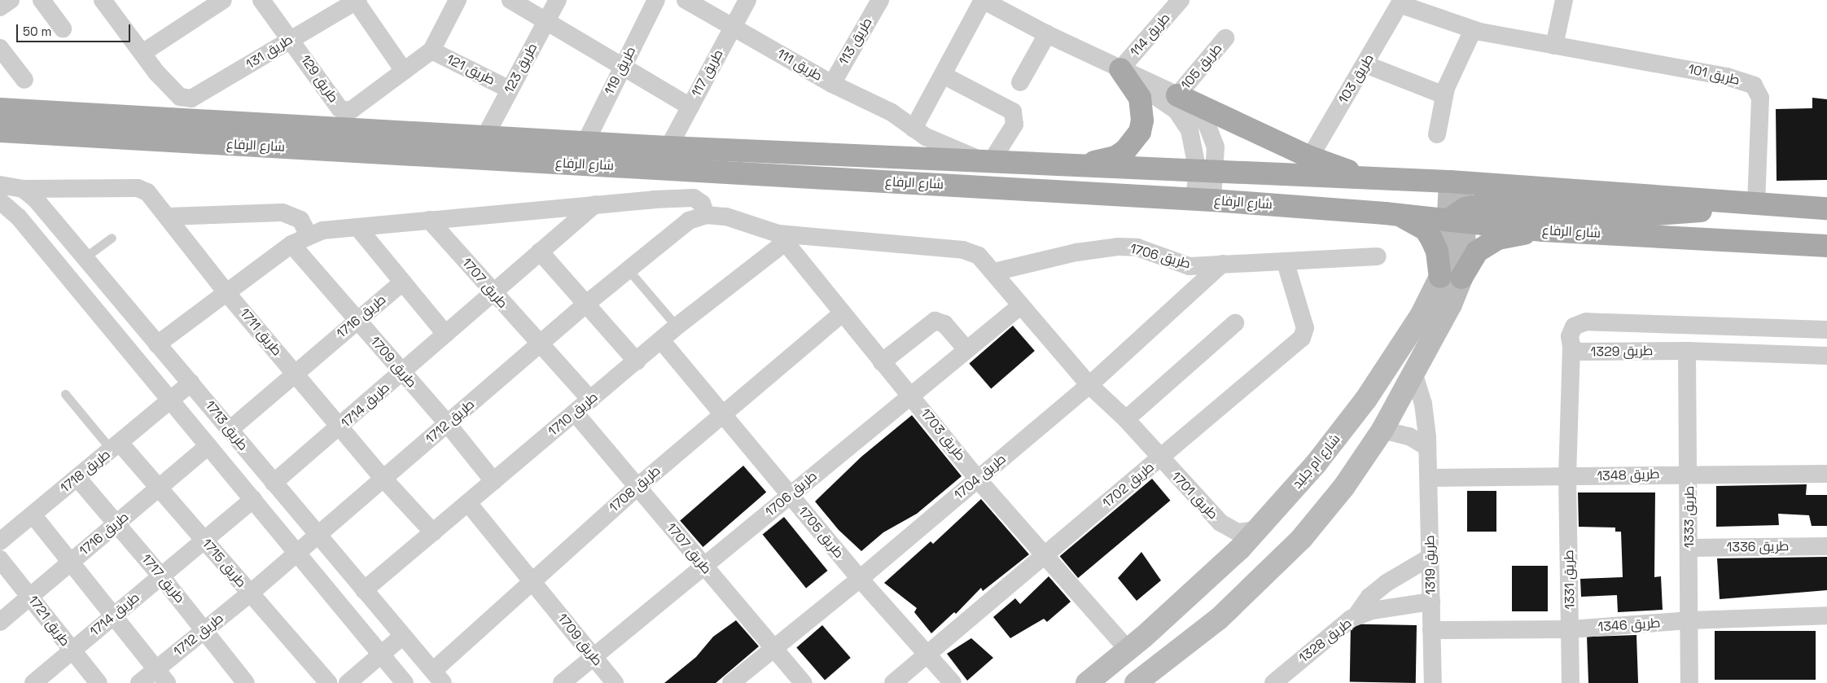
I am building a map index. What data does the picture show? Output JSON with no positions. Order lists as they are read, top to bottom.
{
  "streets": {
    "main road": ["شارع الرفاع"],
    "street": [
      "طريق 114",
      "طريق 113",
      "طريق 131",
      "طريق 111",
      "طريق 105",
      "طريق 123",
      "طريق 121",
      "طريق 119",
      "طريق 117",
      "طريق 101",
      "طريق 129",
      "طريق 103",
      "طريق 1706",
      "طريق 1707",
      "طريق 1716",
      "طريق 1711",
      "طريق 1329",
      "طريق 1709",
      "طريق 1714",
      "طريق 1710",
      "طريق 1712",
      "طريق 1713",
      "طريق 1703",
      "شارع ام جليد",
      "طريق 1718",
      "طريق 1348",
      "طريق 1704",
      "طريق 1702",
      "طريق 1708",
      "طريق 1701",
      "طريق 1333",
      "طريق 1705",
      "طريق 1336",
      "طريق 1715",
      "طريق 1319",
      "طريق 1717",
      "طريق 1331",
      "طريق 1721",
      "طريق 1346",
      "طريق 1328"
    ]
  },
  "crossings": [
    ["طريق 113", "طريق 111"],
    ["طريق 131", "طريق 129"],
    ["طريق 111", "طريق 117"],
    ["طريق 111", "شارع الرفاع"],
    ["طريق 123", "طريق 121"],
    ["طريق 123", "شارع الرفاع"],
    ["طريق 121", "طريق 129"],
    ["طريق 119", "شارع الرفاع"],
    ["طريق 117", "شارع الرفاع"],
    ["طريق 101", "طريق 103"],
    ["طريق 101", "شارع الرفاع"],
    ["شارع الرفاع", "شارع ام جليد"],
    ["طريق 1706", "طريق 1707"],
    ["طريق 1706", "طريق 1709"],
    ["طريق 1706", "طريق 1712"],
    ["طريق 1706", "طريق 1703"],
    ["طريق 1706", "طريق 1704"],
    ["طريق 1706", "طريق 1702"],
    ["طريق 1706", "طريق 1701"],
    ["طريق 1706", "طريق 1705"],
    ["طريق 1707", "طريق 1714"],
    ["طريق 1707", "طريق 1710"],
    ["طريق 1707", "طريق 1712"],
    ["طريق 1707", "طريق 1704"],
    ["طريق 1707", "طريق 1708"],
    ["طريق 1716", "طريق 1711"],
    ["طريق 1716", "طريق 1709"],
    ["طريق 1716", "طريق 1713"],
    ["طريق 1716", "طريق 1715"],
    ["طريق 1716", "طريق 1717"],
    ["طريق 1716", "طريق 1721"],
    ["طريق 1711", "طريق 1714"],
    ["طريق 1711", "طريق 1710"],
    ["طريق 1711", "طريق 1712"],
    ["طريق 1711", "طريق 1713"],
    ["طريق 1329", "طريق 1333"],
    ["طريق 1329", "طريق 1331"],
    ["طريق 1709", "طريق 1714"],
    ["طريق 1709", "طريق 1710"],
    ["طريق 1709", "طريق 1712"],
    ["طريق 1709", "طريق 1708"],
    ["طريق 1714", "طريق 1713"],
    ["طريق 1714", "طريق 1715"],
    ["طريق 1714", "طريق 1717"],
    ["طريق 1714", "طريق 1721"],
    ["طريق 1710", "طريق 1712"],
    ["طريق 1710", "طريق 1713"],
    ["طريق 1710", "طريق 1703"],
    ["طريق 1710", "طريق 1705"],
    ["طريق 1712", "طريق 1713"],
    ["طريق 1712", "طريق 1703"],
    ["طريق 1712", "طريق 1701"],
    ["طريق 1712", "طريق 1715"],
    ["طريق 1712", "طريق 1717"],
    ["طريق 1713", "طريق 1718"],
    ["طريق 1713", "طريق 1708"],
    ["طريق 1703", "شارع ام جليد"],
    ["طريق 1703", "طريق 1704"],
    ["طريق 1703", "طريق 1702"],
    ["طريق 1703", "طريق 1708"],
    ["شارع ام جليد", "طريق 1701"],
    ["شارع ام جليد", "طريق 1319"],
    ["طريق 1718", "طريق 1715"],
    ["طريق 1718", "طريق 1717"],
    ["طريق 1348", "طريق 1333"],
    ["طريق 1348", "طريق 1319"],
    ["طريق 1348", "طريق 1331"],
    ["طريق 1704", "طريق 1701"],
    ["طريق 1704", "طريق 1705"],
    ["طريق 1702", "طريق 1701"],
    ["طريق 1702", "طريق 1705"],
    ["طريق 1708", "طريق 1705"],
    ["طريق 1333", "طريق 1336"],
    ["طريق 1333", "طريق 1346"],
    ["طريق 1319", "طريق 1346"],
    ["طريق 1319", "طريق 1328"],
    ["طريق 1331", "طريق 1346"]
  ],
  "scale_bar": "50 m"
}
